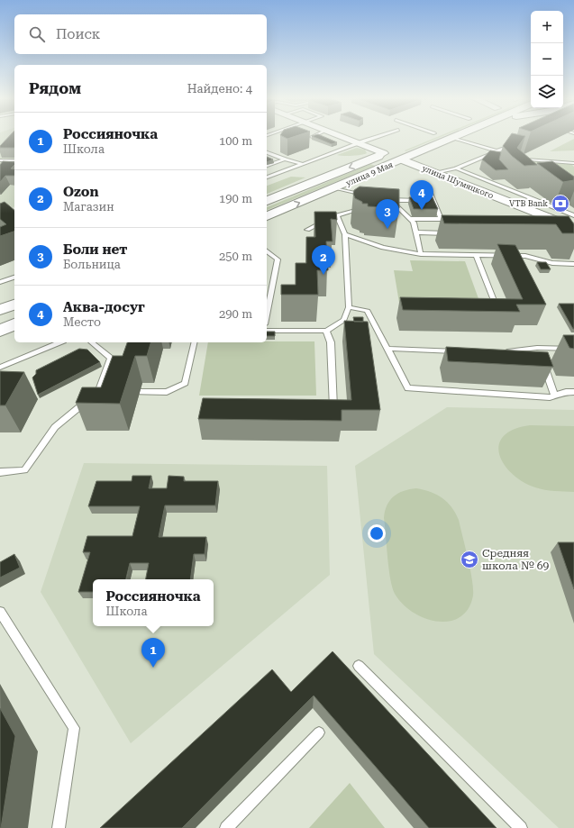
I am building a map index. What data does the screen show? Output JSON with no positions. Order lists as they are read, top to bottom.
{
  "streets": {
    "main road": ["улица 9 Мая"],
    "street": ["улица Шумяцкого"]
  },
  "crossings": [
    ["улица 9 Мая", "улица Шумяцкого"]
  ],
  "places": {
    "bank": ["VTB Bank"],
    "school or university": ["Средняя школа № 69"]
  },
  "page": {
    "map_buttons": ["+", "−"],
    "search": "Поиск",
    "heading": ["Рядом", "Найдено: 4"],
    "list": [
      {
        "mark": "1",
        "name": "Россияночка",
        "note": "Школа",
        "value": "100 m"
      },
      {
        "mark": "2",
        "name": "Ozon",
        "note": "Магазин",
        "value": "190 m"
      },
      {
        "mark": "3",
        "name": "Боли нет",
        "note": "Больница",
        "value": "250 m"
      },
      {
        "mark": "4",
        "name": "Аква-досуг",
        "note": "Место",
        "value": "290 m"
      }
    ],
    "pins": [
      "4",
      "3",
      "2",
      "1"
    ],
    "popup": ["Россияночка", "Школа"]
  }
}
